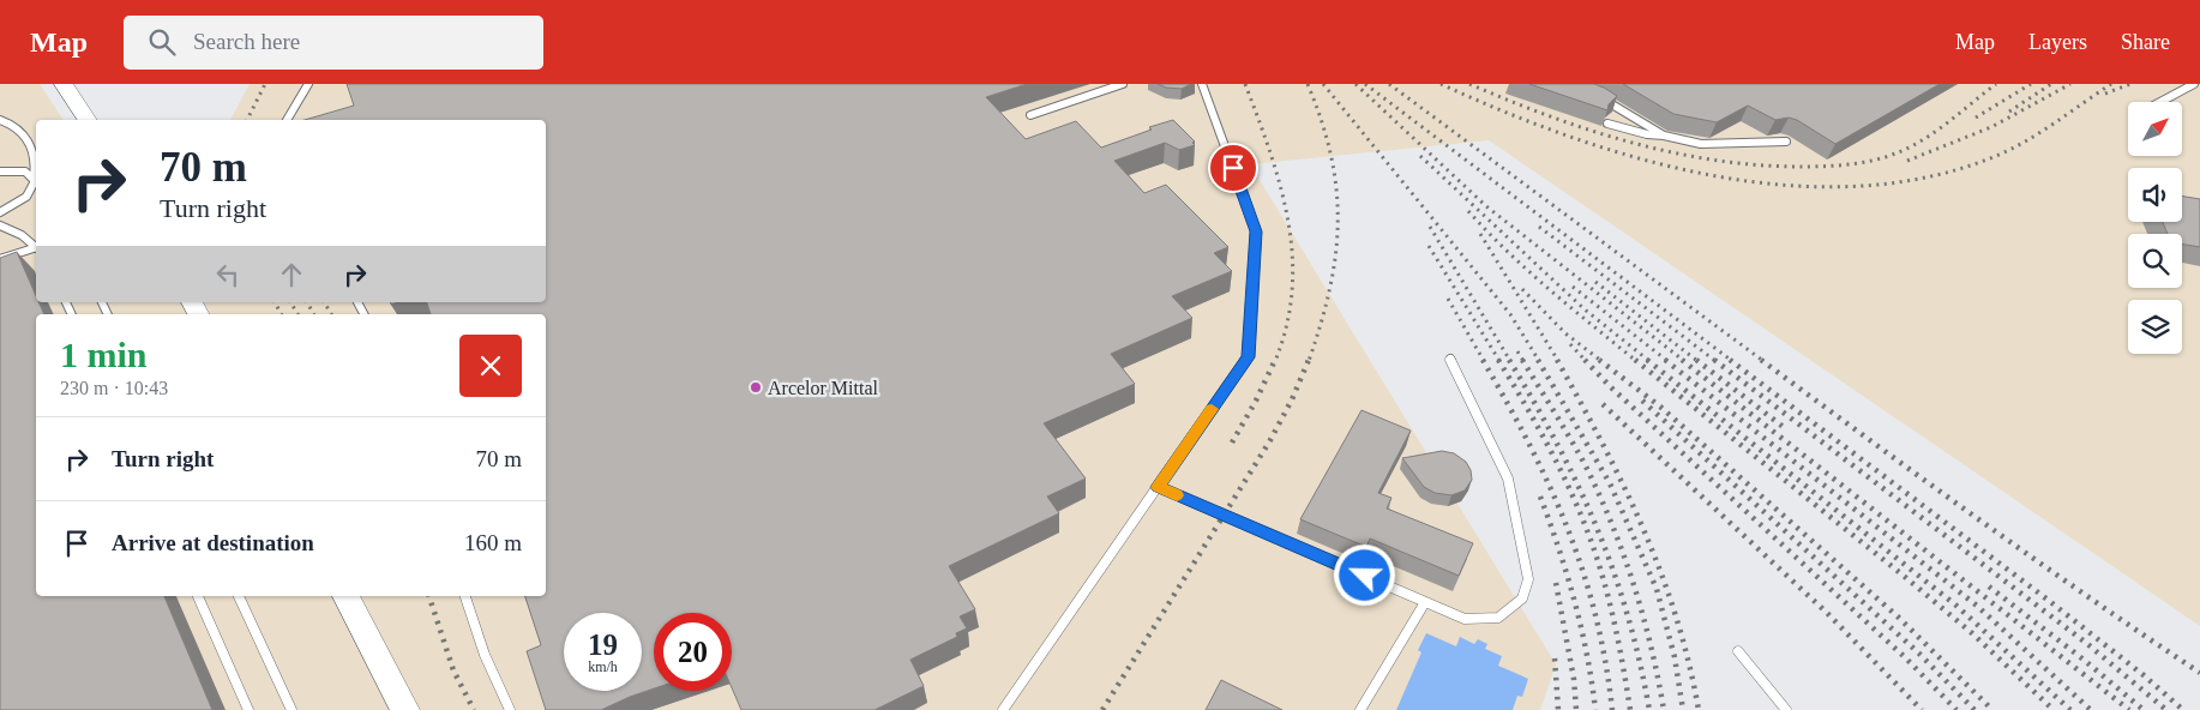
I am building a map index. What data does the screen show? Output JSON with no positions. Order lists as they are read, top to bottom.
{
  "places": ["Arcelor Mittal"],
  "north": "top right",
  "page": {
    "header": "Map",
    "search": "Search here",
    "nav": ["Map", "Layers", "Share"],
    "turn": ["70 m", "Turn right"],
    "heading": ["1 min", "230 m · 10:43"],
    "list": [
      {
        "name": "Turn right",
        "value": "70 m"
      },
      {
        "name": "Arrive at destination",
        "value": "160 m"
      }
    ],
    "speed": "19 km/h",
    "limit": "20"
  }
}
